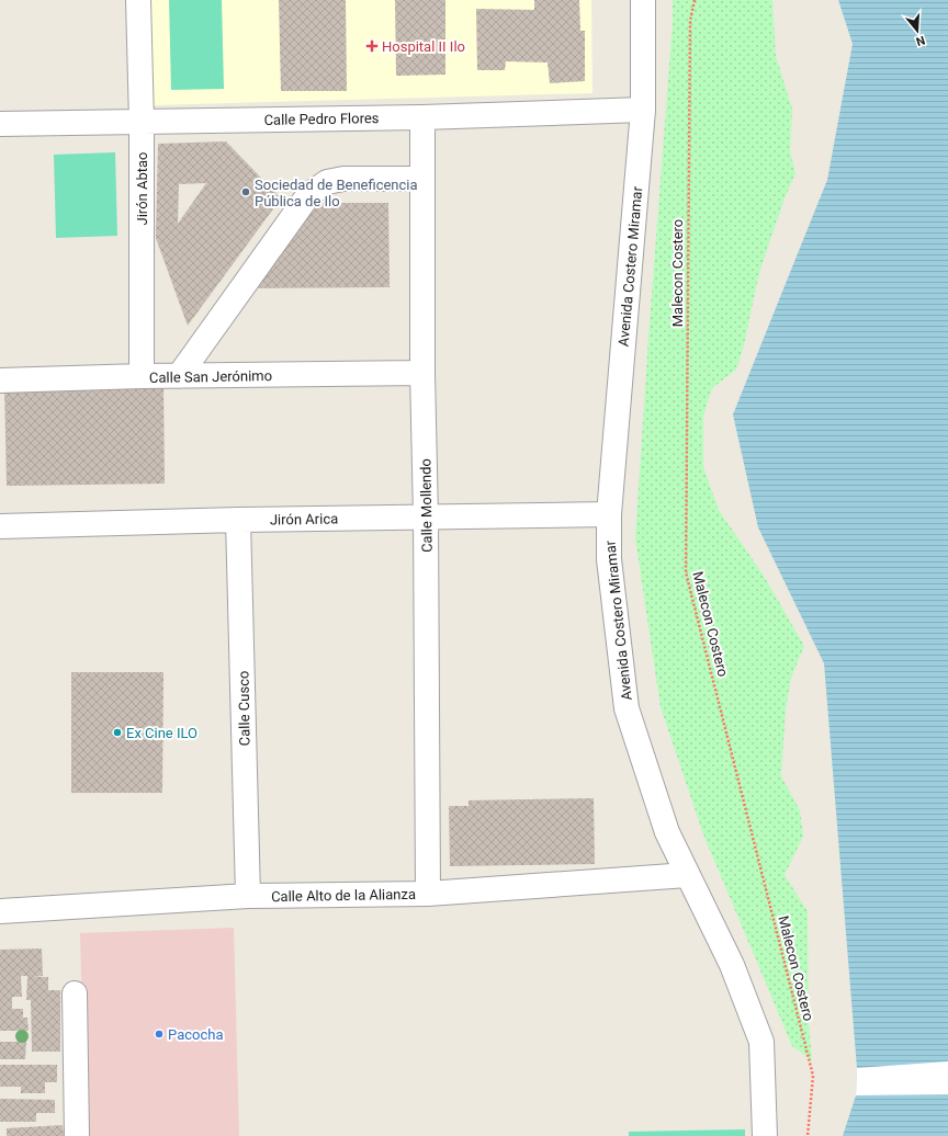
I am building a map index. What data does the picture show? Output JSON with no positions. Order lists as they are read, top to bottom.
{
  "streets": {
    "street": [
      "Calle Pedro Flores",
      "Jirón Abtao",
      "Avenida Costero Miramar",
      "Calle San Jerónimo",
      "Calle Mollendo",
      "Jirón Arica",
      "Calle Cusco",
      "Calle Alto de la Alianza"
    ],
    "path": ["Malecon Costero"]
  },
  "crossings": [
    ["Calle Pedro Flores", "Jirón Abtao"],
    ["Calle Pedro Flores", "Avenida Costero Miramar"],
    ["Calle Pedro Flores", "Calle Mollendo"],
    ["Jirón Abtao", "Calle San Jerónimo"],
    ["Avenida Costero Miramar", "Jirón Arica"],
    ["Avenida Costero Miramar", "Calle Alto de la Alianza"],
    ["Calle San Jerónimo", "Calle Mollendo"],
    ["Calle Mollendo", "Jirón Arica"],
    ["Calle Mollendo", "Calle Alto de la Alianza"],
    ["Jirón Arica", "Calle Cusco"],
    ["Calle Cusco", "Calle Alto de la Alianza"]
  ],
  "places": {
    "health": ["Hospital II Ilo"],
    "other": ["Sociedad de Beneficencia Pública de Ilo", "Ex Cine ILO", "Pacocha"]
  },
  "north": "bottom"
}
